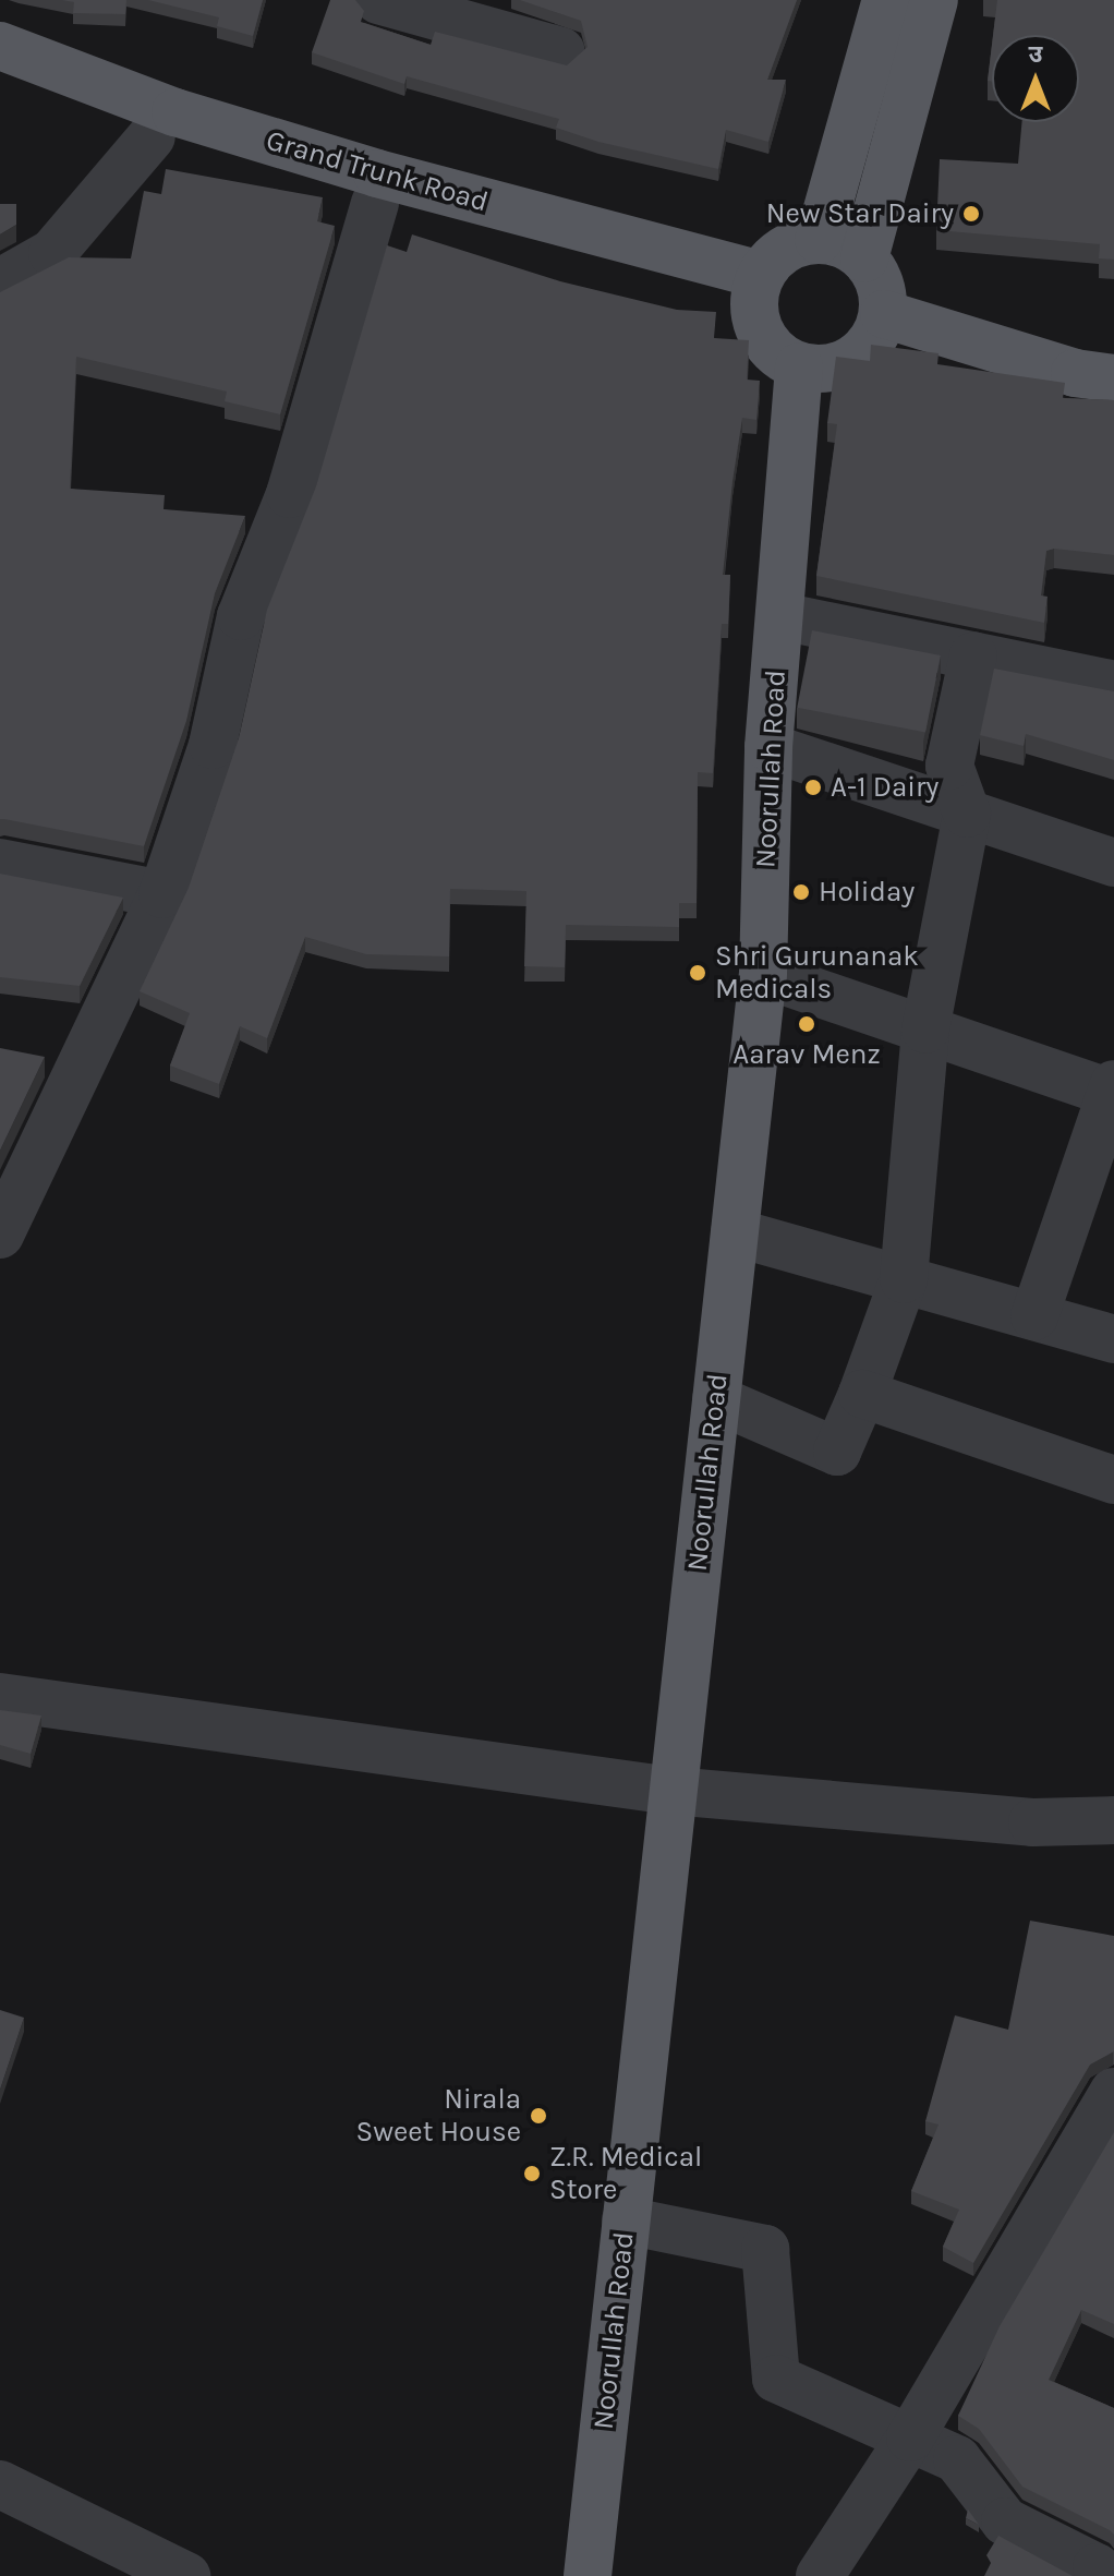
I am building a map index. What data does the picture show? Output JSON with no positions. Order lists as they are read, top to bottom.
{
  "streets": {
    "main road": ["Grand Trunk Road", "Noorullah Road"]
  },
  "crossings": [
    ["Grand Trunk Road", "Noorullah Road"]
  ],
  "places": [
    "New Star Dairy",
    "A-1 Dairy",
    "Holiday",
    "Shri Gurunanak Medicals",
    "Aarav Menz",
    "Nirala Sweet House",
    "Z.R. Medical Store"
  ],
  "north": "top"
}
